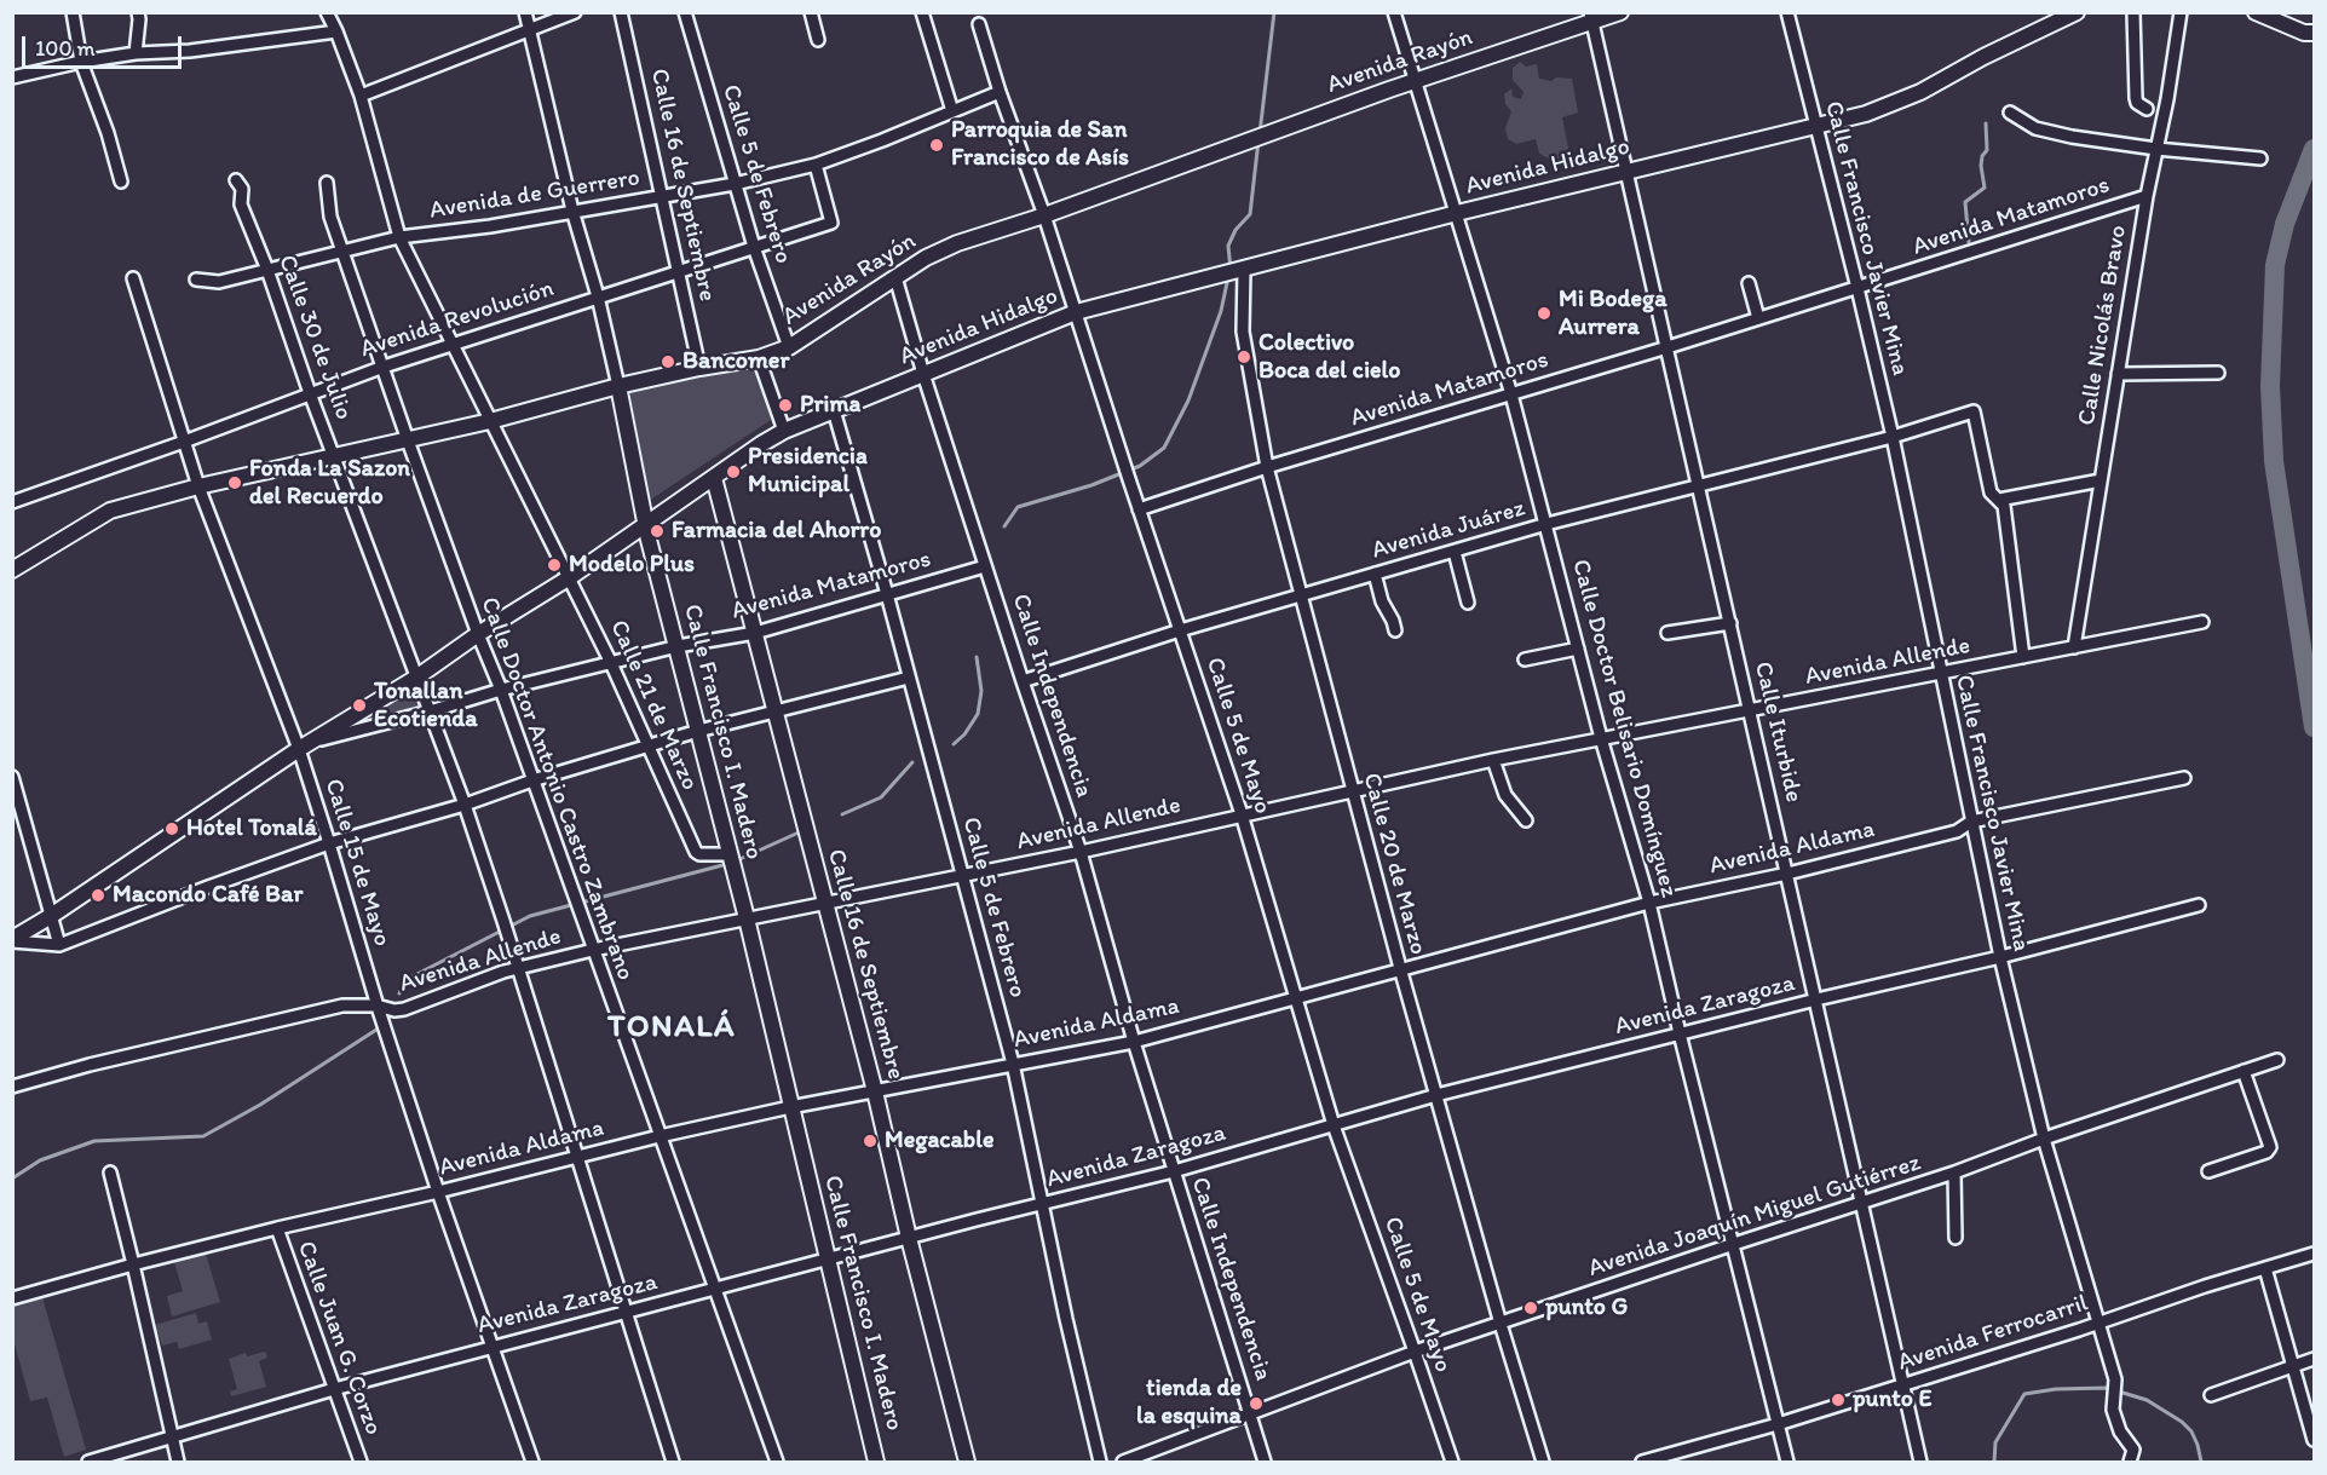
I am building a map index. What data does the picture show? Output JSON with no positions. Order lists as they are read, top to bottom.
{
  "streets": {
    "main road": [
      "Avenida Rayón",
      "Avenida Hidalgo",
      "Calle 16 de Septiembre",
      "Calle Francisco I. Madero"
    ],
    "street": [
      "Calle 5 de Febrero",
      "Avenida de Guerrero",
      "Avenida Matamoros",
      "Calle Francisco Javier Mina",
      "Avenida Revolución",
      "Calle Nicolás Bravo",
      "Calle 30 de Julio",
      "Avenida Juárez",
      "Avenida Allende",
      "Calle Independencia",
      "Calle 21 de Marzo",
      "Calle Doctor Belisario Domínguez",
      "Calle Iturbide",
      "Calle 5 de Mayo",
      "Calle Doctor Antonio Castro Zambrano",
      "Avenida Aldama",
      "Calle 15 de Mayo",
      "Calle 20 de Marzo",
      "Avenida Zaragoza",
      "Avenida Joaquín Miguel Gutiérrez",
      "Avenida Ferrocarril",
      "Calle Juan G. Corzo"
    ]
  },
  "crossings": [
    ["Avenida Rayón", "Calle 5 de Febrero"],
    ["Avenida Rayón", "Calle 16 de Septiembre"],
    ["Avenida Rayón", "Calle 30 de Julio"],
    ["Avenida Rayón", "Calle Independencia"],
    ["Avenida Rayón", "Calle Doctor Belisario Domínguez"],
    ["Avenida Rayón", "Calle Francisco I. Madero"],
    ["Avenida Rayón", "Calle Iturbide"],
    ["Avenida Rayón", "Calle 5 de Mayo"],
    ["Avenida Rayón", "Calle Doctor Antonio Castro Zambrano"],
    ["Avenida Rayón", "Calle 15 de Mayo"],
    ["Avenida Hidalgo", "Calle 5 de Febrero"],
    ["Avenida Hidalgo", "Calle 16 de Septiembre"],
    ["Avenida Hidalgo", "Avenida Matamoros"],
    ["Avenida Hidalgo", "Calle Francisco Javier Mina"],
    ["Avenida Hidalgo", "Calle 30 de Julio"],
    ["Avenida Hidalgo", "Calle Independencia"],
    ["Avenida Hidalgo", "Calle 21 de Marzo"],
    ["Avenida Hidalgo", "Calle Doctor Belisario Domínguez"],
    ["Avenida Hidalgo", "Calle Francisco I. Madero"],
    ["Avenida Hidalgo", "Calle Iturbide"],
    ["Avenida Hidalgo", "Calle 5 de Mayo"],
    ["Avenida Hidalgo", "Calle Doctor Antonio Castro Zambrano"],
    ["Avenida Hidalgo", "Calle 15 de Mayo"],
    ["Avenida Hidalgo", "Calle 20 de Marzo"],
    ["Calle 5 de Febrero", "Avenida de Guerrero"],
    ["Calle 5 de Febrero", "Avenida Matamoros"],
    ["Calle 5 de Febrero", "Avenida Revolución"],
    ["Calle 5 de Febrero", "Avenida Allende"],
    ["Calle 5 de Febrero", "Avenida Aldama"],
    ["Calle 5 de Febrero", "Avenida Zaragoza"],
    ["Calle 16 de Septiembre", "Avenida de Guerrero"],
    ["Calle 16 de Septiembre", "Avenida Matamoros"],
    ["Calle 16 de Septiembre", "Avenida Revolución"],
    ["Calle 16 de Septiembre", "Avenida Allende"],
    ["Calle 16 de Septiembre", "Avenida Aldama"],
    ["Calle 16 de Septiembre", "Avenida Zaragoza"],
    ["Avenida de Guerrero", "Avenida Revolución"],
    ["Avenida de Guerrero", "Calle 30 de Julio"],
    ["Avenida de Guerrero", "Calle Francisco I. Madero"],
    ["Avenida de Guerrero", "Calle 5 de Mayo"],
    ["Avenida de Guerrero", "Calle Doctor Antonio Castro Zambrano"],
    ["Avenida Matamoros", "Calle Francisco Javier Mina"],
    ["Avenida Matamoros", "Calle Nicolás Bravo"],
    ["Avenida Matamoros", "Calle 30 de Julio"],
    ["Avenida Matamoros", "Calle Independencia"],
    ["Avenida Matamoros", "Calle 21 de Marzo"],
    ["Avenida Matamoros", "Calle Doctor Belisario Domínguez"],
    ["Avenida Matamoros", "Calle Francisco I. Madero"],
    ["Avenida Matamoros", "Calle Iturbide"],
    ["Avenida Matamoros", "Calle 5 de Mayo"],
    ["Avenida Matamoros", "Calle Doctor Antonio Castro Zambrano"],
    ["Avenida Matamoros", "Calle 15 de Mayo"],
    ["Avenida Matamoros", "Calle 20 de Marzo"],
    ["Calle Francisco Javier Mina", "Avenida Juárez"],
    ["Calle Francisco Javier Mina", "Avenida Allende"],
    ["Calle Francisco Javier Mina", "Avenida Aldama"],
    ["Calle Francisco Javier Mina", "Avenida Zaragoza"],
    ["Calle Francisco Javier Mina", "Avenida Joaquín Miguel Gutiérrez"],
    ["Calle Francisco Javier Mina", "Avenida Ferrocarril"],
    ["Avenida Revolución", "Calle 30 de Julio"],
    ["Avenida Revolución", "Calle Francisco I. Madero"],
    ["Avenida Revolución", "Calle Doctor Antonio Castro Zambrano"],
    ["Avenida Revolución", "Calle 15 de Mayo"],
    ["Calle Nicolás Bravo", "Avenida Allende"],
    ["Calle 30 de Julio", "Avenida Allende"],
    ["Calle 30 de Julio", "Avenida Aldama"],
    ["Calle 30 de Julio", "Avenida Zaragoza"],
    ["Avenida Juárez", "Calle Independencia"],
    ["Avenida Juárez", "Calle Doctor Belisario Domínguez"],
    ["Avenida Juárez", "Calle Iturbide"],
    ["Avenida Juárez", "Calle 5 de Mayo"],
    ["Avenida Juárez", "Calle 20 de Marzo"],
    ["Avenida Allende", "Calle Independencia"],
    ["Avenida Allende", "Calle Doctor Belisario Domínguez"],
    ["Avenida Allende", "Calle Francisco I. Madero"],
    ["Avenida Allende", "Calle Iturbide"],
    ["Avenida Allende", "Calle 5 de Mayo"],
    ["Avenida Allende", "Calle Doctor Antonio Castro Zambrano"],
    ["Avenida Allende", "Calle 15 de Mayo"],
    ["Avenida Allende", "Calle 20 de Marzo"],
    ["Calle Independencia", "Avenida Aldama"],
    ["Calle Independencia", "Avenida Zaragoza"],
    ["Calle Independencia", "Avenida Joaquín Miguel Gutiérrez"],
    ["Calle 21 de Marzo", "Calle Francisco I. Madero"],
    ["Calle Doctor Belisario Domínguez", "Avenida Aldama"],
    ["Calle Doctor Belisario Domínguez", "Avenida Zaragoza"],
    ["Calle Doctor Belisario Domínguez", "Avenida Joaquín Miguel Gutiérrez"],
    ["Calle Doctor Belisario Domínguez", "Avenida Ferrocarril"],
    ["Calle Francisco I. Madero", "Avenida Aldama"],
    ["Calle Francisco I. Madero", "Avenida Zaragoza"],
    ["Calle Iturbide", "Avenida Aldama"],
    ["Calle Iturbide", "Avenida Zaragoza"],
    ["Calle Iturbide", "Avenida Joaquín Miguel Gutiérrez"],
    ["Calle Iturbide", "Avenida Ferrocarril"],
    ["Calle 5 de Mayo", "Avenida Aldama"],
    ["Calle 5 de Mayo", "Avenida Zaragoza"],
    ["Calle 5 de Mayo", "Avenida Joaquín Miguel Gutiérrez"],
    ["Calle Doctor Antonio Castro Zambrano", "Avenida Aldama"],
    ["Calle Doctor Antonio Castro Zambrano", "Avenida Zaragoza"],
    ["Avenida Aldama", "Calle 15 de Mayo"],
    ["Avenida Aldama", "Calle 20 de Marzo"],
    ["Avenida Aldama", "Calle Juan G. Corzo"],
    ["Calle 15 de Mayo", "Avenida Zaragoza"],
    ["Calle 20 de Marzo", "Avenida Zaragoza"],
    ["Calle 20 de Marzo", "Avenida Joaquín Miguel Gutiérrez"],
    ["Avenida Zaragoza", "Calle Juan G. Corzo"]
  ],
  "districts": ["TONALÁ"],
  "places": [
    "Parroquia de San Francisco de Asís",
    "Mi Bodega Aurrera",
    "Colectivo Boca del cielo",
    "Bancomer",
    "Prima",
    "Presidencia Municipal",
    "Fonda La Sazon del Recuerdo",
    "Farmacia del Ahorro",
    "Modelo Plus",
    "Tonallan Ecotienda",
    "Hotel Tonalá",
    "Macondo Café Bar",
    "Megacable",
    "punto G",
    "punto E",
    "tienda de la esquina"
  ],
  "scale_bar": "100 m"
}
